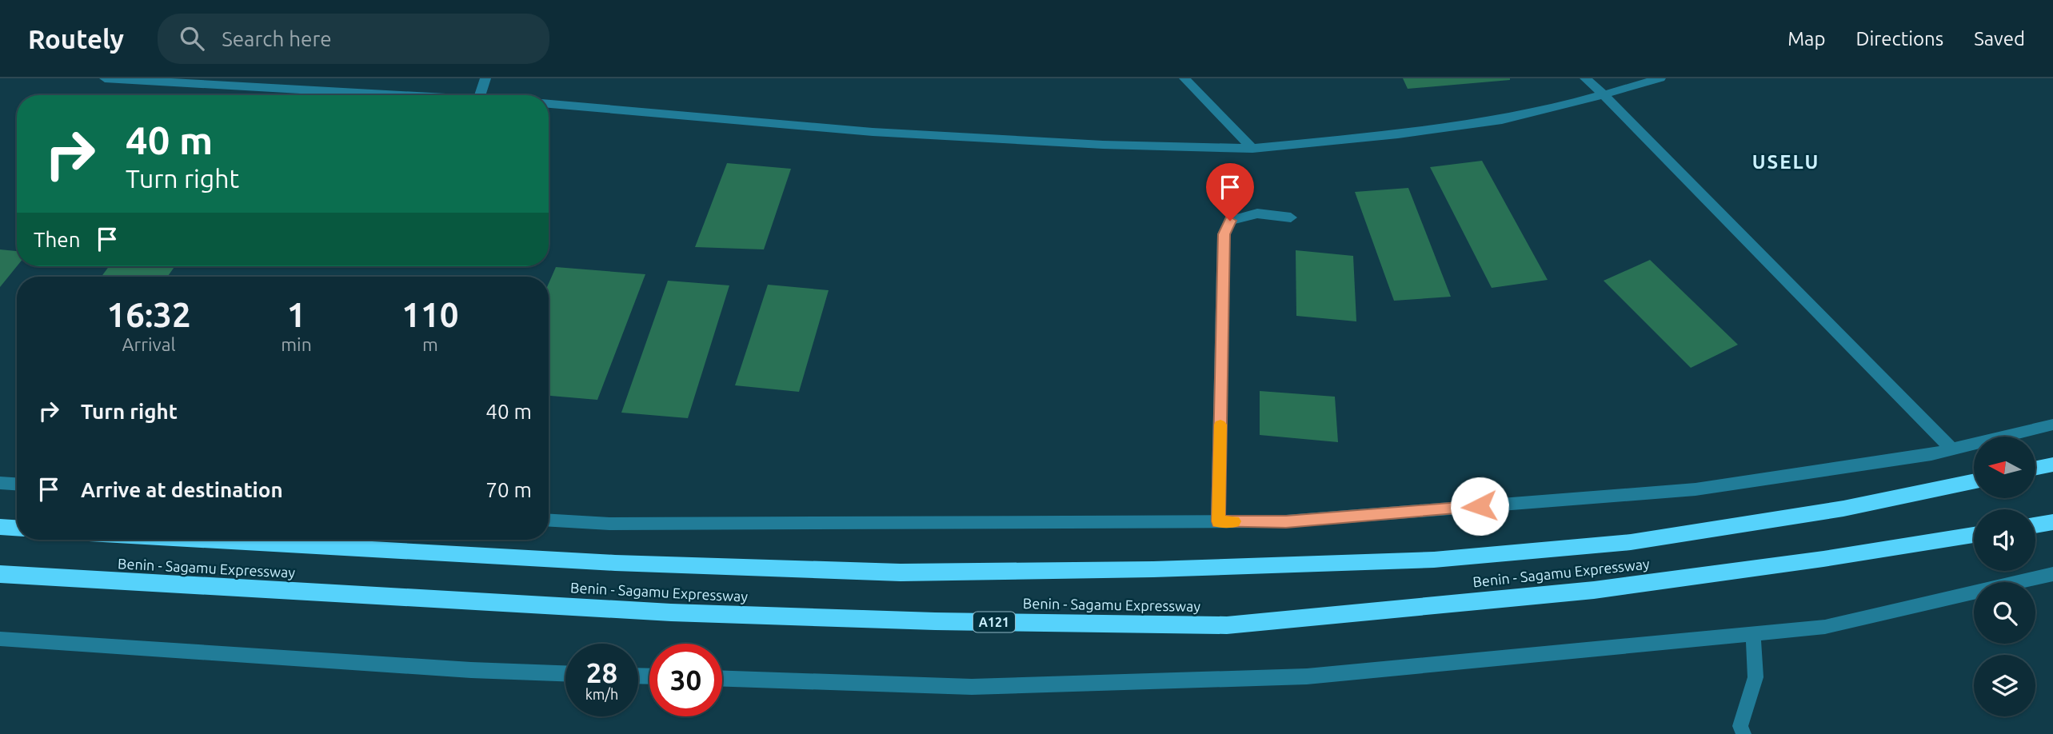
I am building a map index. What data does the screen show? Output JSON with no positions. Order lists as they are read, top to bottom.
{
  "streets": {
    "highway": ["Benin - Sagamu Expressway", "A121"]
  },
  "districts": ["USELU"],
  "north": "left",
  "page": {
    "header": "Routely",
    "search": "Search here",
    "nav": ["Map", "Directions", "Saved"],
    "turn": ["40 m", "Turn right"],
    "then": "Then",
    "eta": [
      "16:32",
      "Arrival",
      "1",
      "min",
      "110",
      "m"
    ],
    "list": [
      {
        "name": "Turn right",
        "value": "40 m"
      },
      {
        "name": "Arrive at destination",
        "value": "70 m"
      }
    ],
    "speed": "28 km/h",
    "limit": "30"
  }
}
